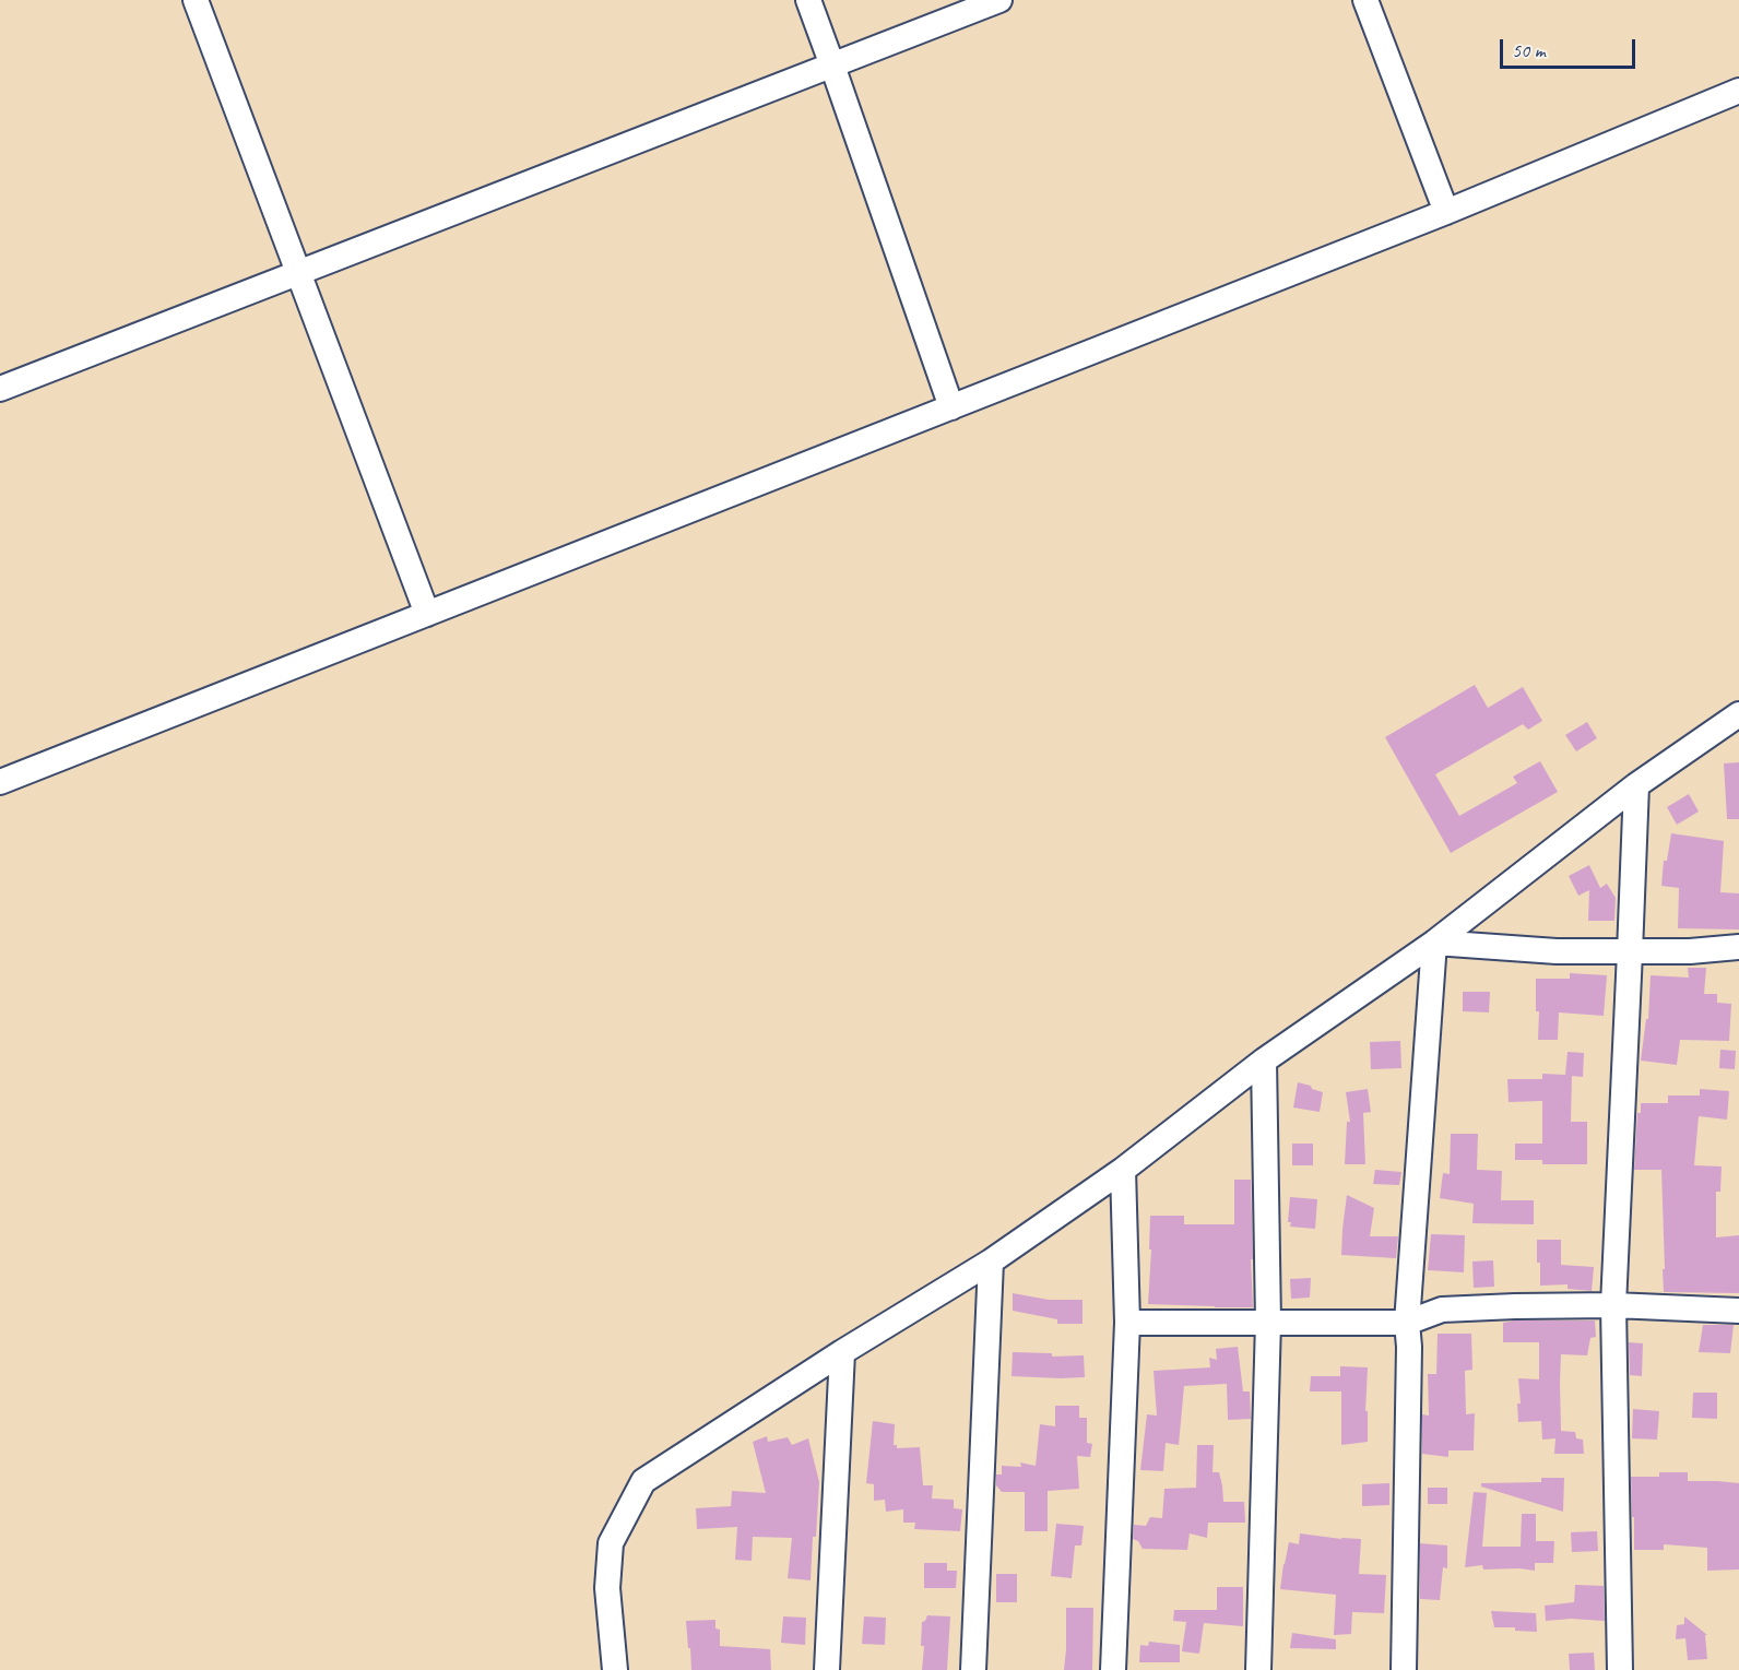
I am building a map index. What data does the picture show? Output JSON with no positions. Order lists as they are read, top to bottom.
{
  "scale_bar": "50 m"
}
